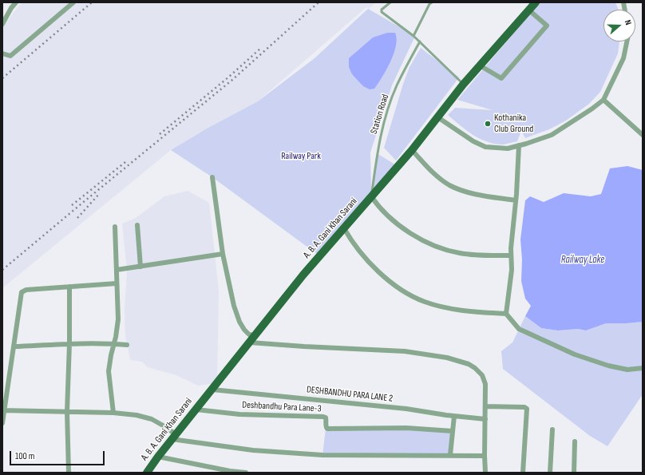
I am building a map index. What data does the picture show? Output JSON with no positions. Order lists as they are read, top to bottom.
{
  "streets": {
    "main road": ["A. B. A. Gani Khan Sarani"],
    "street": ["DESHBANDHU PARA LANE 2", "Deshbandhu Para Lane-3"],
    "lane": ["Station Road"]
  },
  "crossings": [
    ["Station Road", "A. B. A. Gani Khan Sarani"],
    ["A. B. A. Gani Khan Sarani", "DESHBANDHU PARA LANE 2"],
    ["A. B. A. Gani Khan Sarani", "Deshbandhu Para Lane-3"]
  ],
  "water": ["Railway Lake"],
  "parks": ["Railway Park"],
  "places": ["Kothanika Club Ground"],
  "scale_bar": "100 m",
  "north": "right"
}
